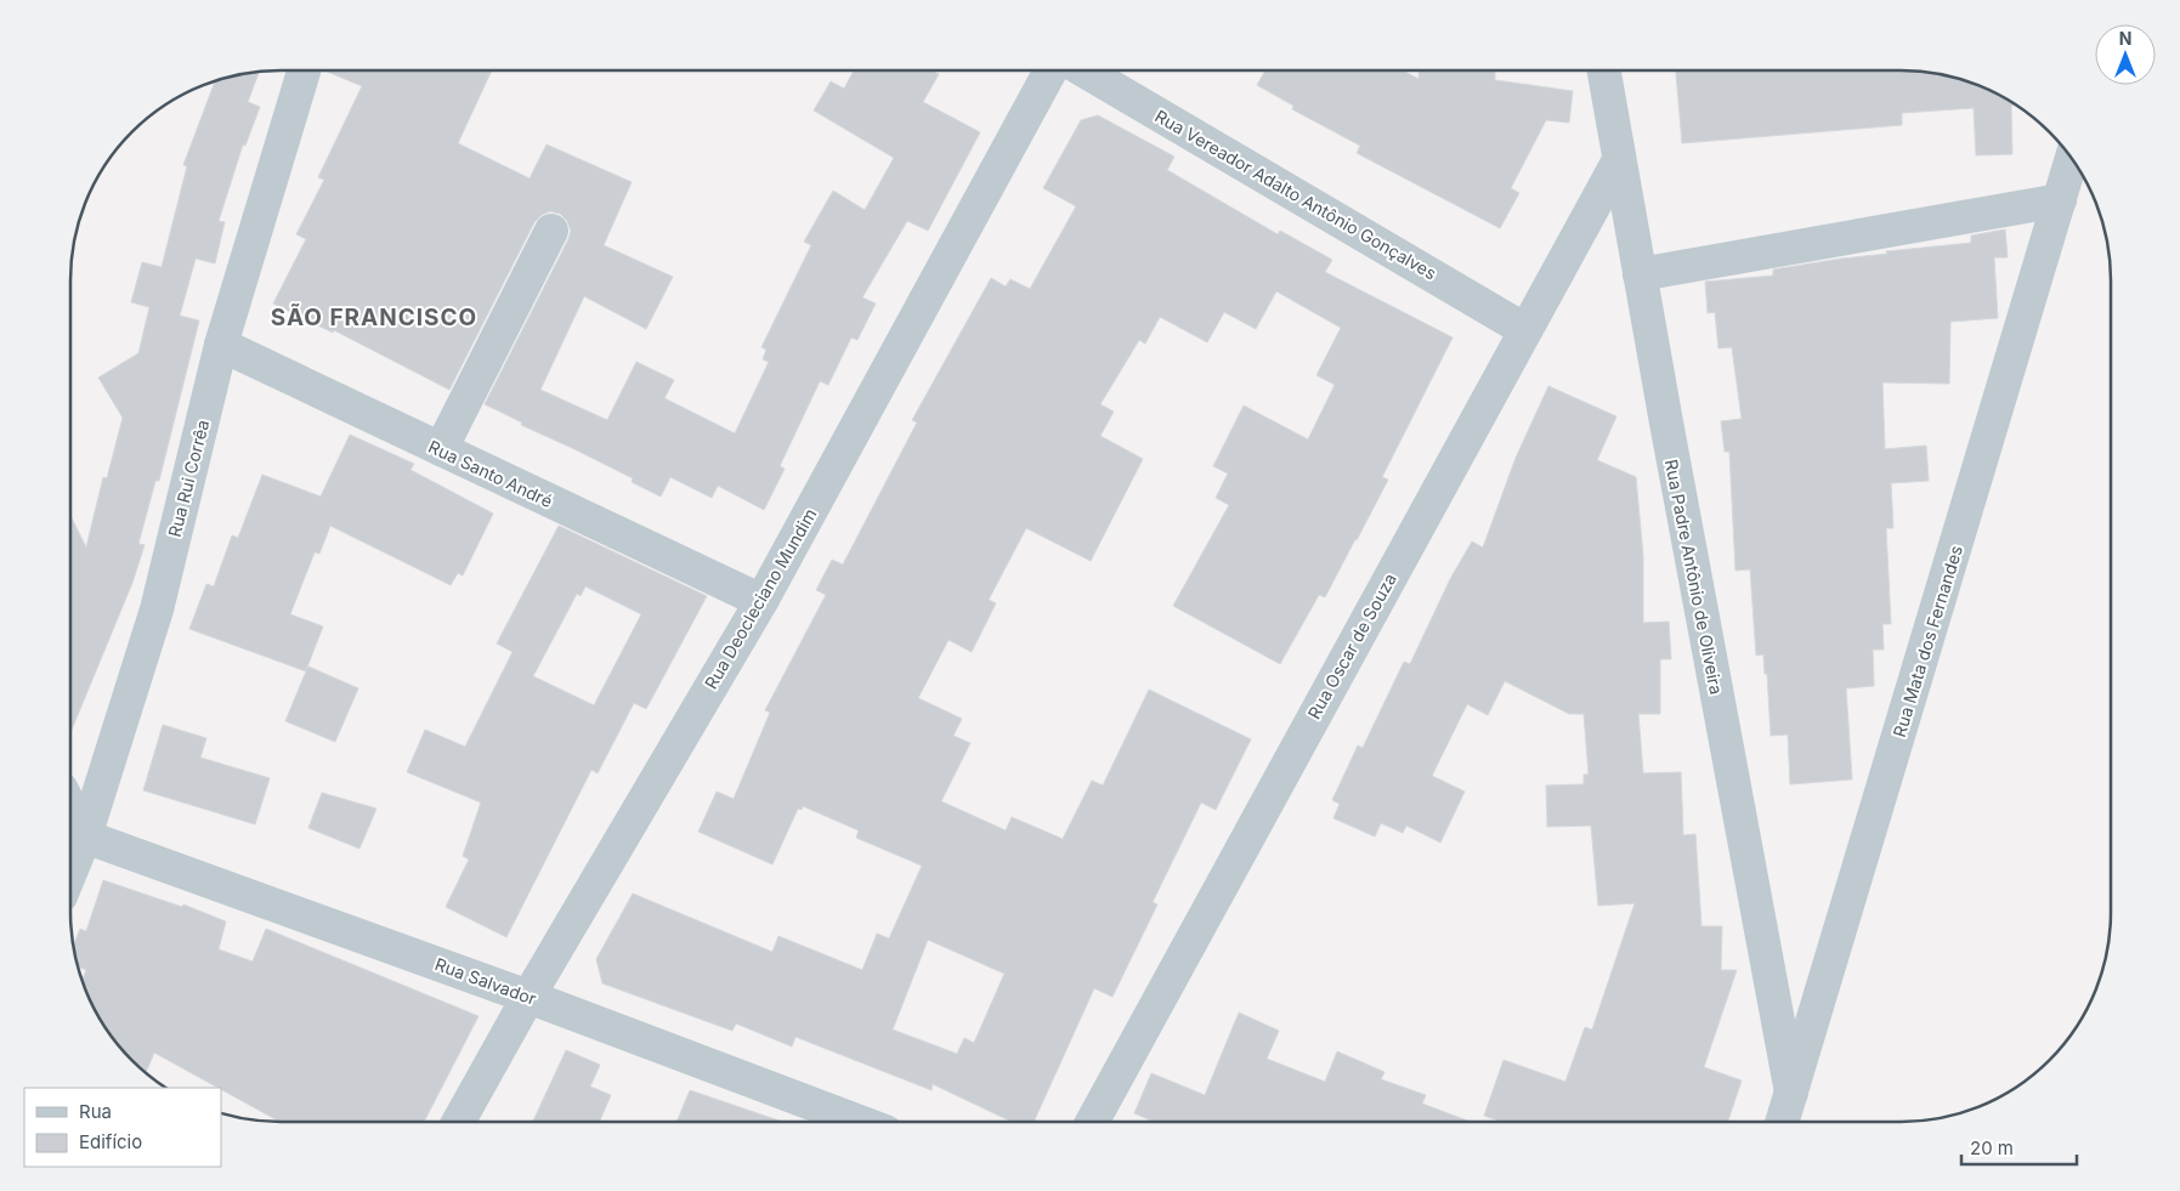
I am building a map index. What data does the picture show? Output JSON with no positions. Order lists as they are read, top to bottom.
{
  "streets": {
    "street": [
      "Rua Vereador Adalto Antônio Gonçalves",
      "Rua Santo André",
      "Rua Rui Corrêa",
      "Rua Padre Antônio de Oliveira",
      "Rua Deocleciano Mundim",
      "Rua Mata dos Fernandes",
      "Rua Oscar de Souza",
      "Rua Salvador"
    ]
  },
  "crossings": [
    ["Rua Vereador Adalto Antônio Gonçalves", "Rua Oscar de Souza"],
    ["Rua Santo André", "Rua Rui Corrêa"],
    ["Rua Santo André", "Rua Deocleciano Mundim"],
    ["Rua Rui Corrêa", "Rua Salvador"],
    ["Rua Padre Antônio de Oliveira", "Rua Mata dos Fernandes"],
    ["Rua Padre Antônio de Oliveira", "Rua Oscar de Souza"],
    ["Rua Deocleciano Mundim", "Rua Salvador"]
  ],
  "districts": ["SÃO FRANCISCO"],
  "legend": ["Rua", "Edifício"],
  "scale_bar": "20 m",
  "north": "top"
}
